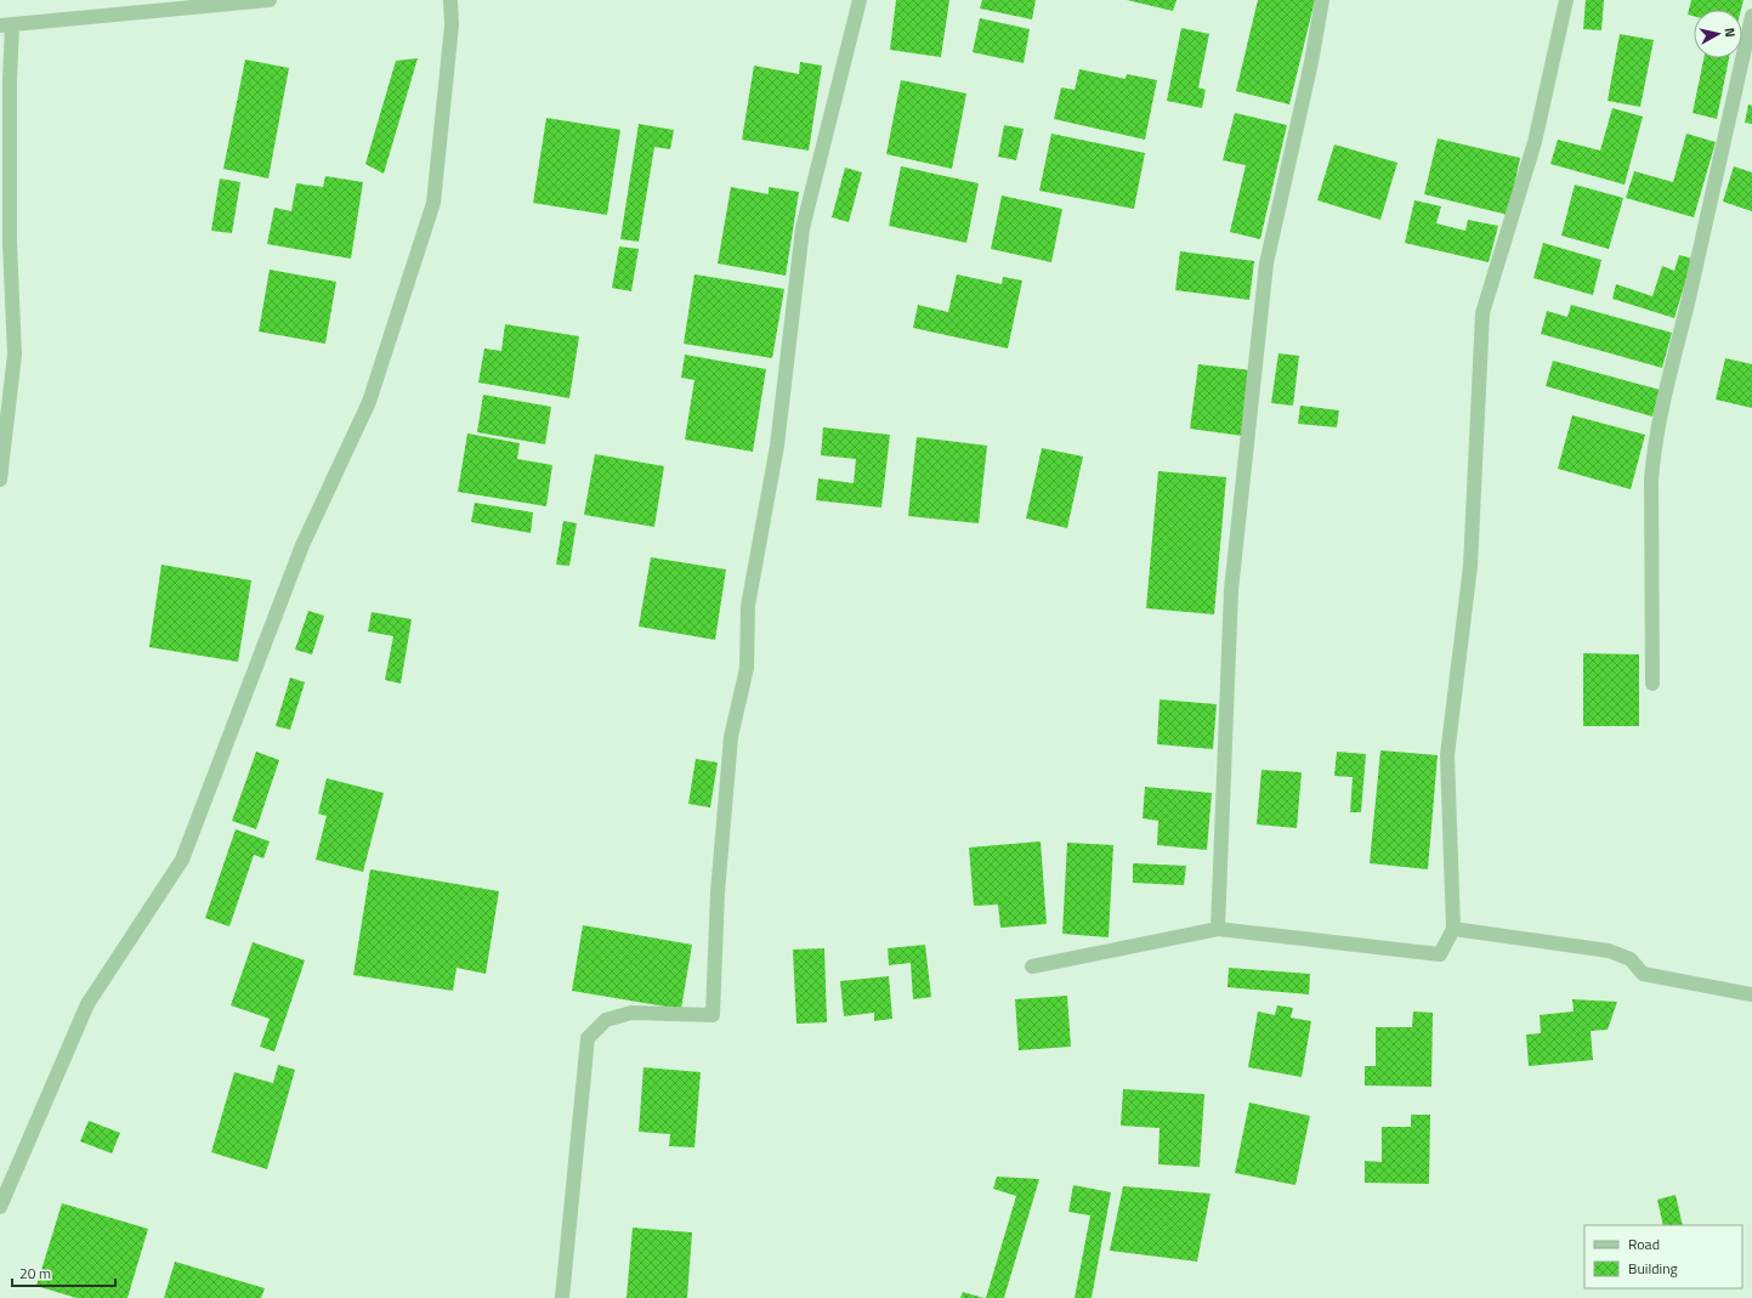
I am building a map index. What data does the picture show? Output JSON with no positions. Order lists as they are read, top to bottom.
{
  "legend": ["Road", "Building"],
  "scale_bar": "20 m",
  "north": "right"
}
